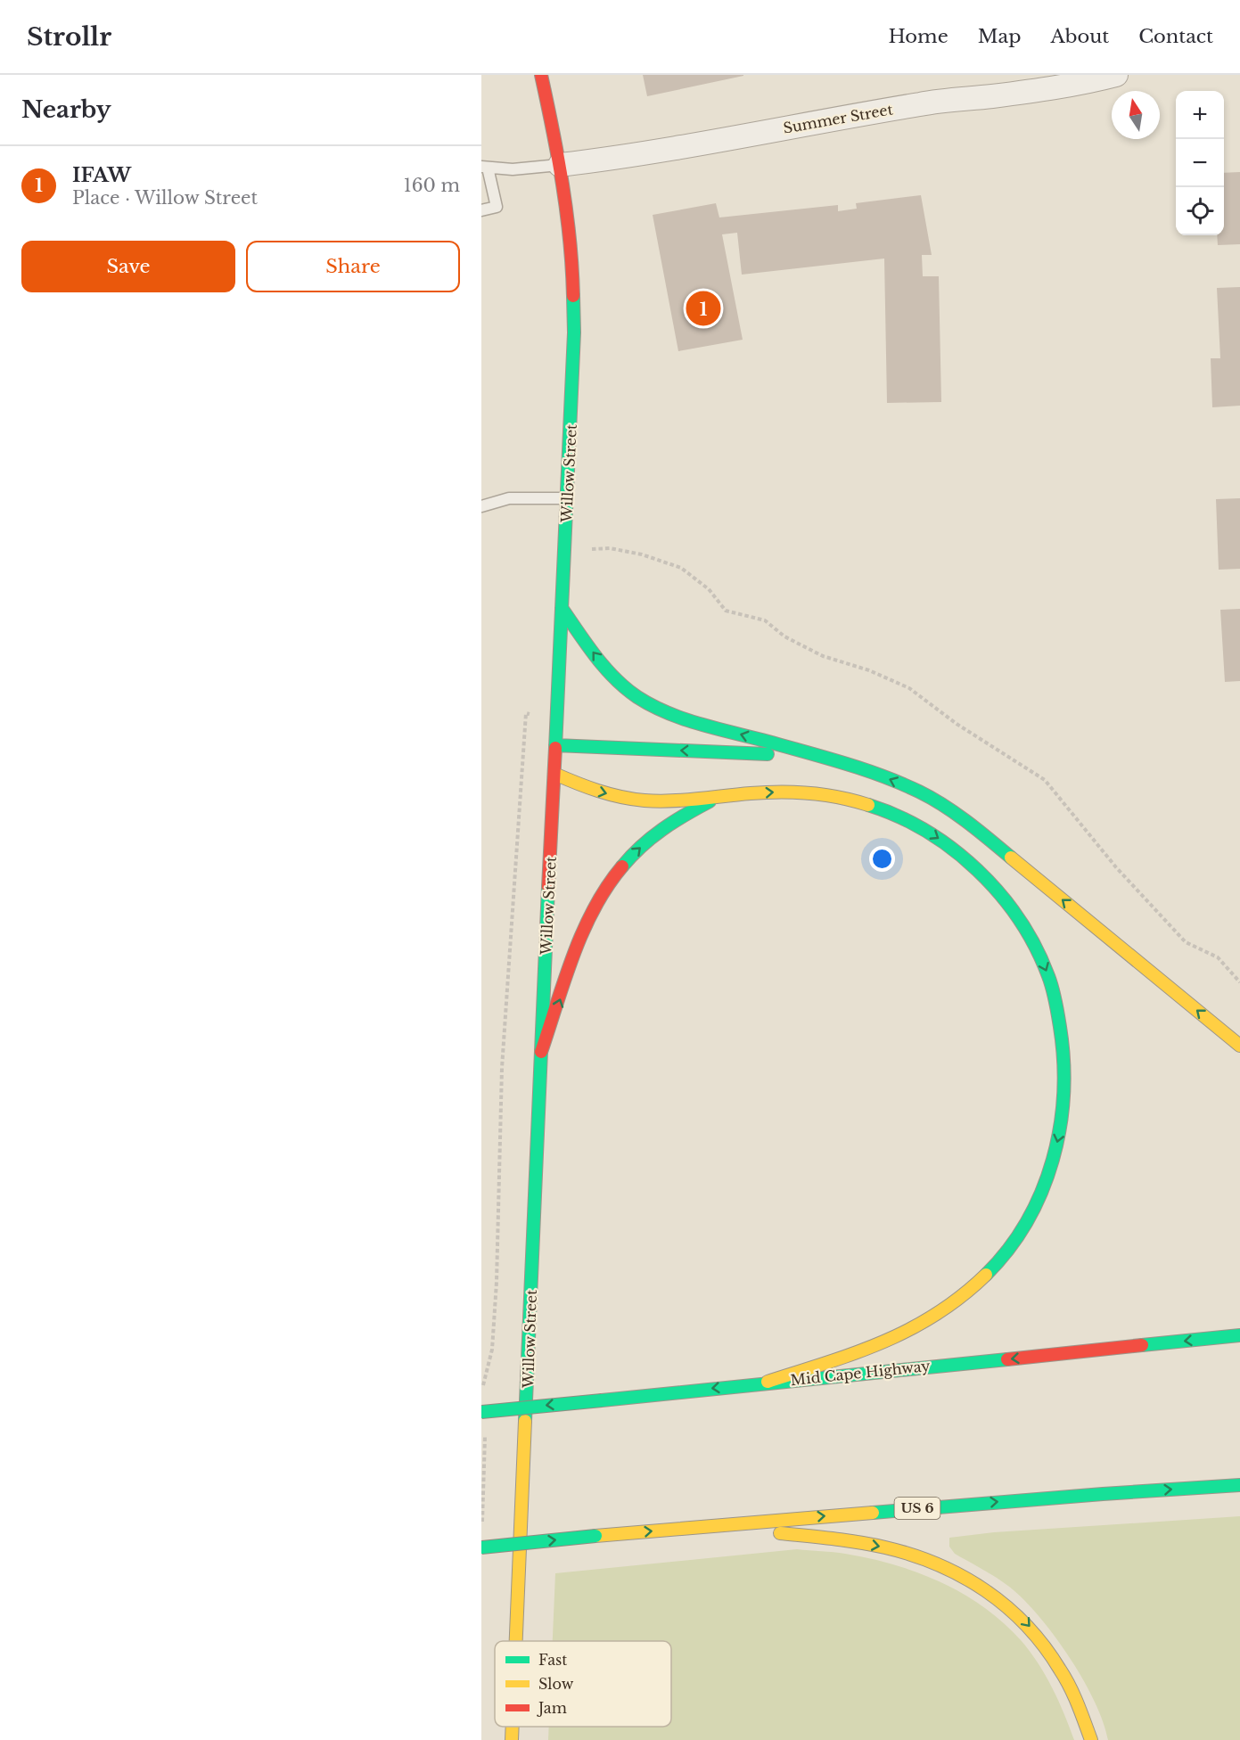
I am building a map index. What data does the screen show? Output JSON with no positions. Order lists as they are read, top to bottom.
{
  "streets": {
    "main road": ["Willow Street", "Mid Cape Highway", "US 6"],
    "street": ["Summer Street"]
  },
  "crossings": [
    ["Summer Street", "Willow Street"]
  ],
  "one_way": ["Mid Cape Highway"],
  "legend": ["Fast", "Slow", "Jam"],
  "north": "top",
  "page": {
    "header": "Strollr",
    "nav": [
      "Home",
      "Map",
      "About",
      "Contact"
    ],
    "heading": "Nearby",
    "map_buttons": ["+", "−"],
    "list": [
      {
        "mark": "1",
        "name": "IFAW",
        "note": "Place · Willow Street",
        "value": "160 m"
      }
    ],
    "buttons": ["Save", "Share"],
    "pins": "1"
  }
}
